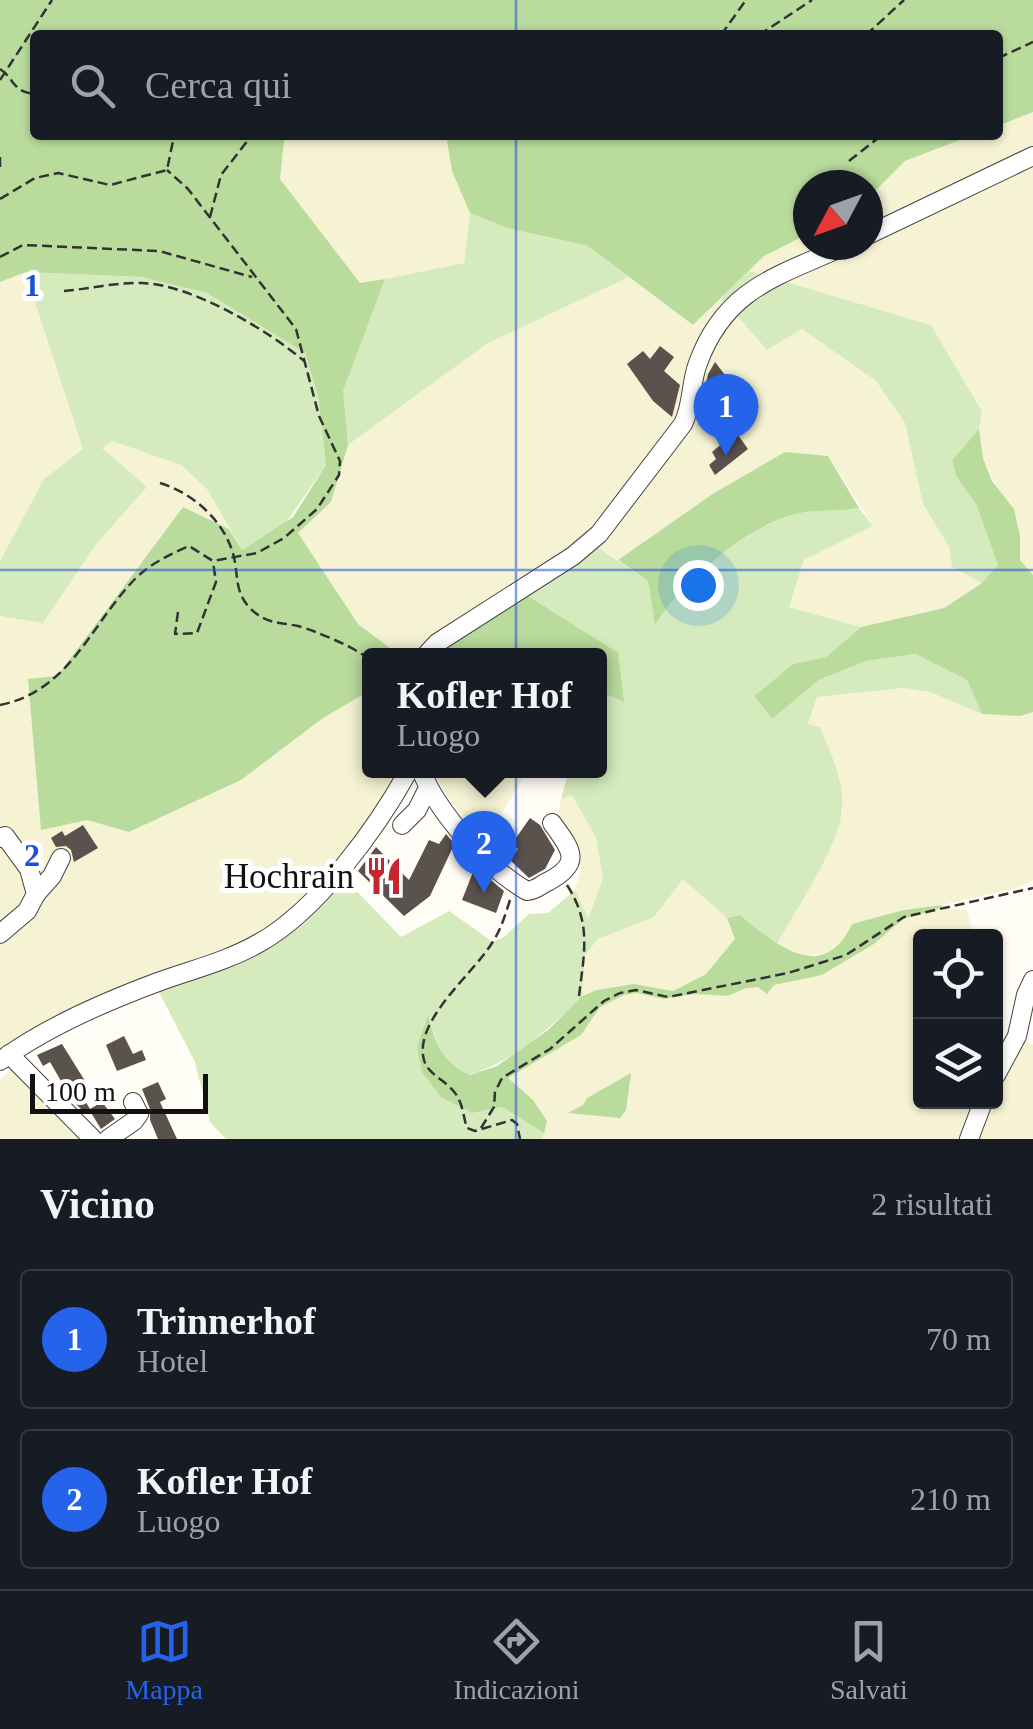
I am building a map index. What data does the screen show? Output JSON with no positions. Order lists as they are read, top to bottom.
{
  "places": {
    "restaurant": ["Hochrain"]
  },
  "scale_bar": "100 m",
  "north": "bottom left",
  "page": {
    "search": "Cerca qui",
    "pins": ["1", "2"],
    "popup": ["Kofler Hof", "Luogo"],
    "scale": "100 m",
    "heading": ["Vicino", "2 risultati"],
    "list": [
      {
        "mark": "1",
        "name": "Trinnerhof",
        "note": "Hotel",
        "value": "70 m"
      },
      {
        "mark": "2",
        "name": "Kofler Hof",
        "note": "Luogo",
        "value": "210 m"
      }
    ],
    "nav": ["Mappa", "Indicazioni", "Salvati"]
  },
  "grid": {
    "rows": ["1", "2"]
  }
}
